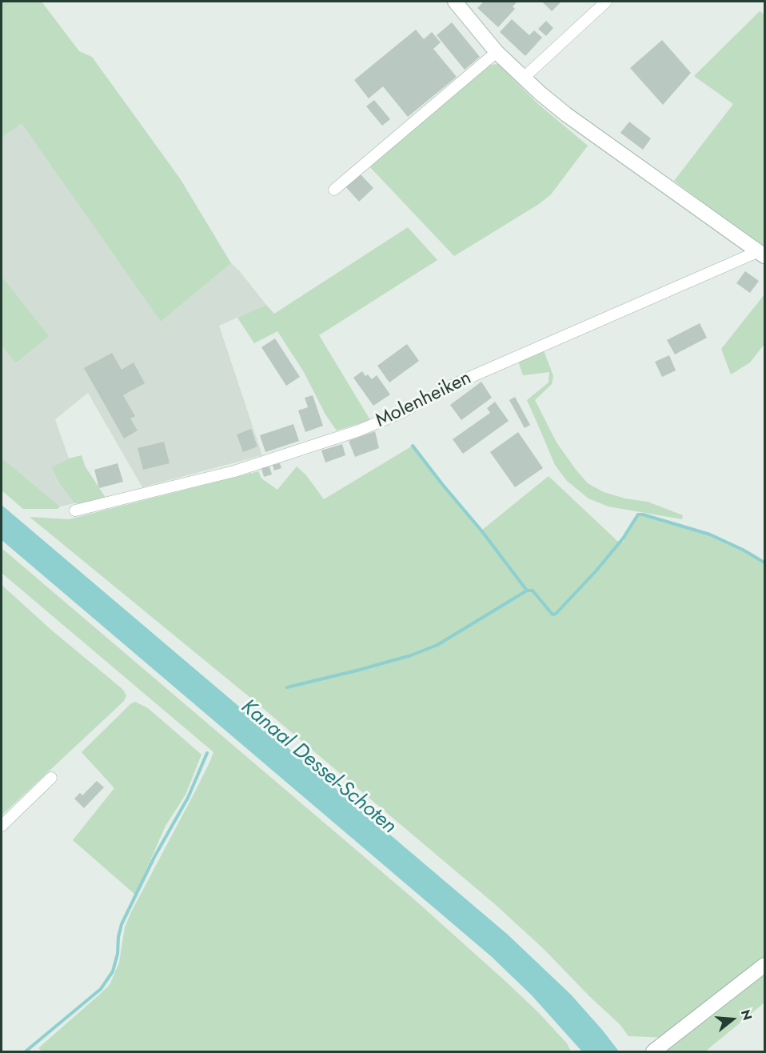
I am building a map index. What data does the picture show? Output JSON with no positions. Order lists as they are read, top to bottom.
{
  "streets": {
    "street": ["Molenheiken"]
  },
  "water": ["Kanaal Dessel-Schoten"],
  "north": "right"
}
